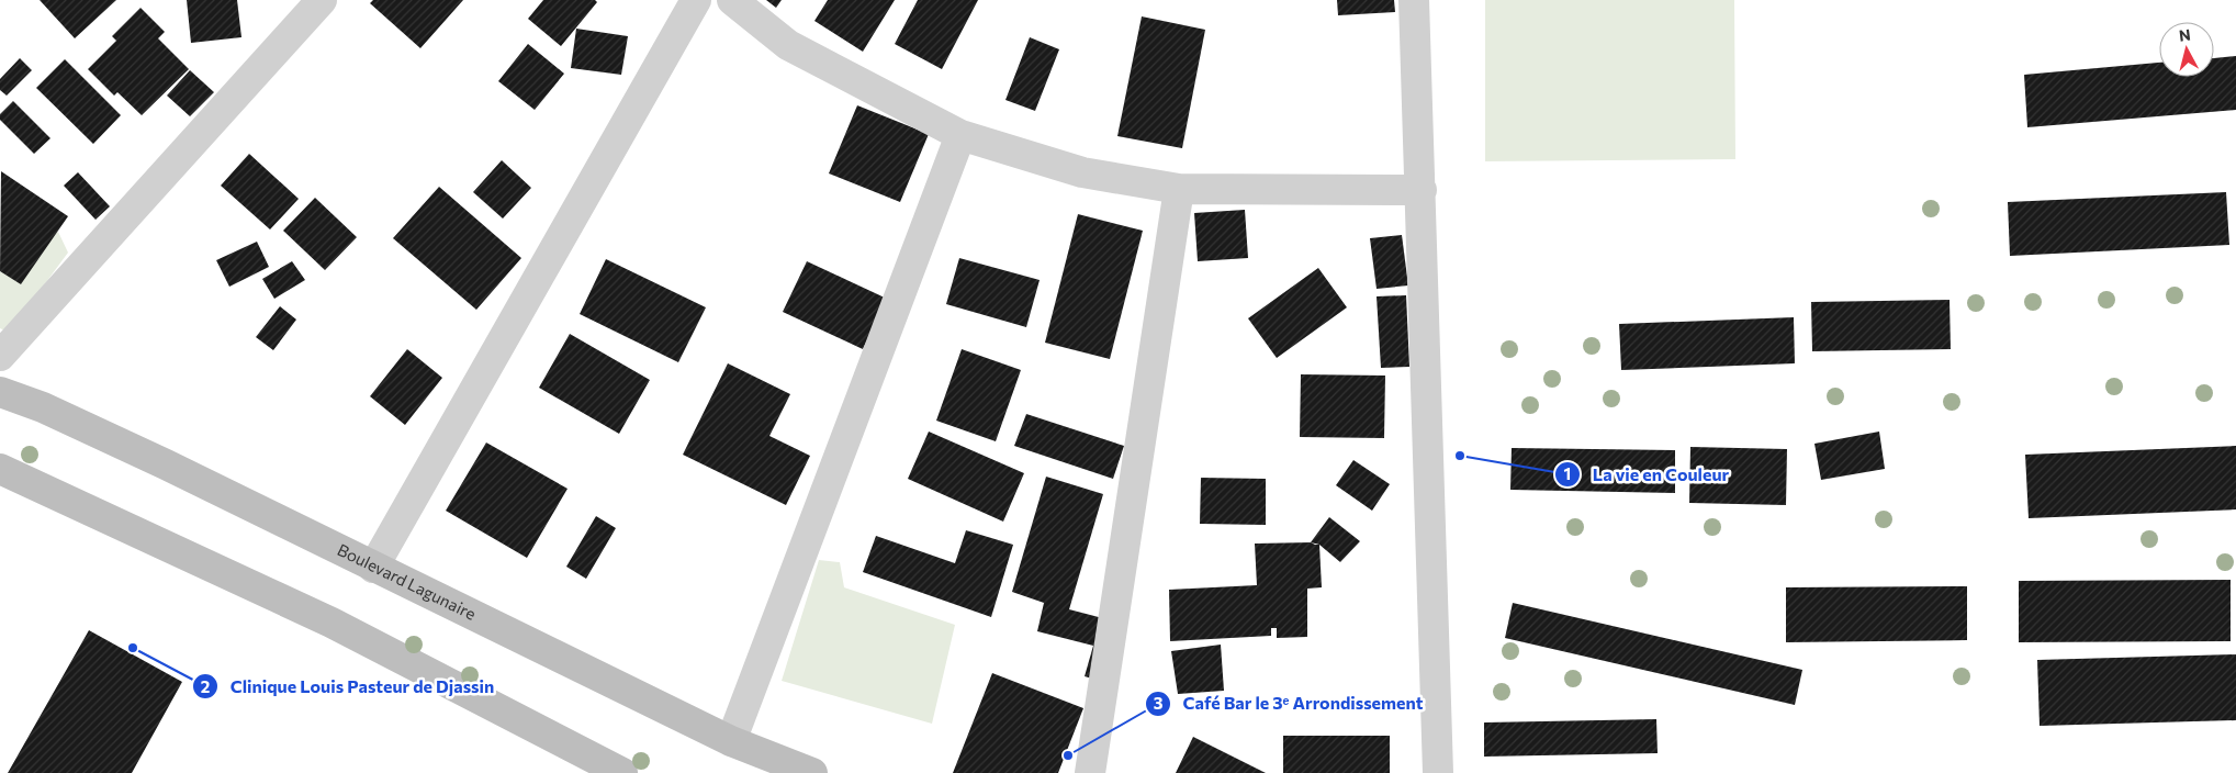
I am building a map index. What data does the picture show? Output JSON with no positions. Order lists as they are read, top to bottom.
{
  "streets": {
    "main road": ["Boulevard Lagunaire"]
  },
  "places": ["La vie en Couleur", "Clinique Louis Pasteur de Djassin", "Café Bar le 3ᵉ Arrondissement"],
  "north": "top"
}
